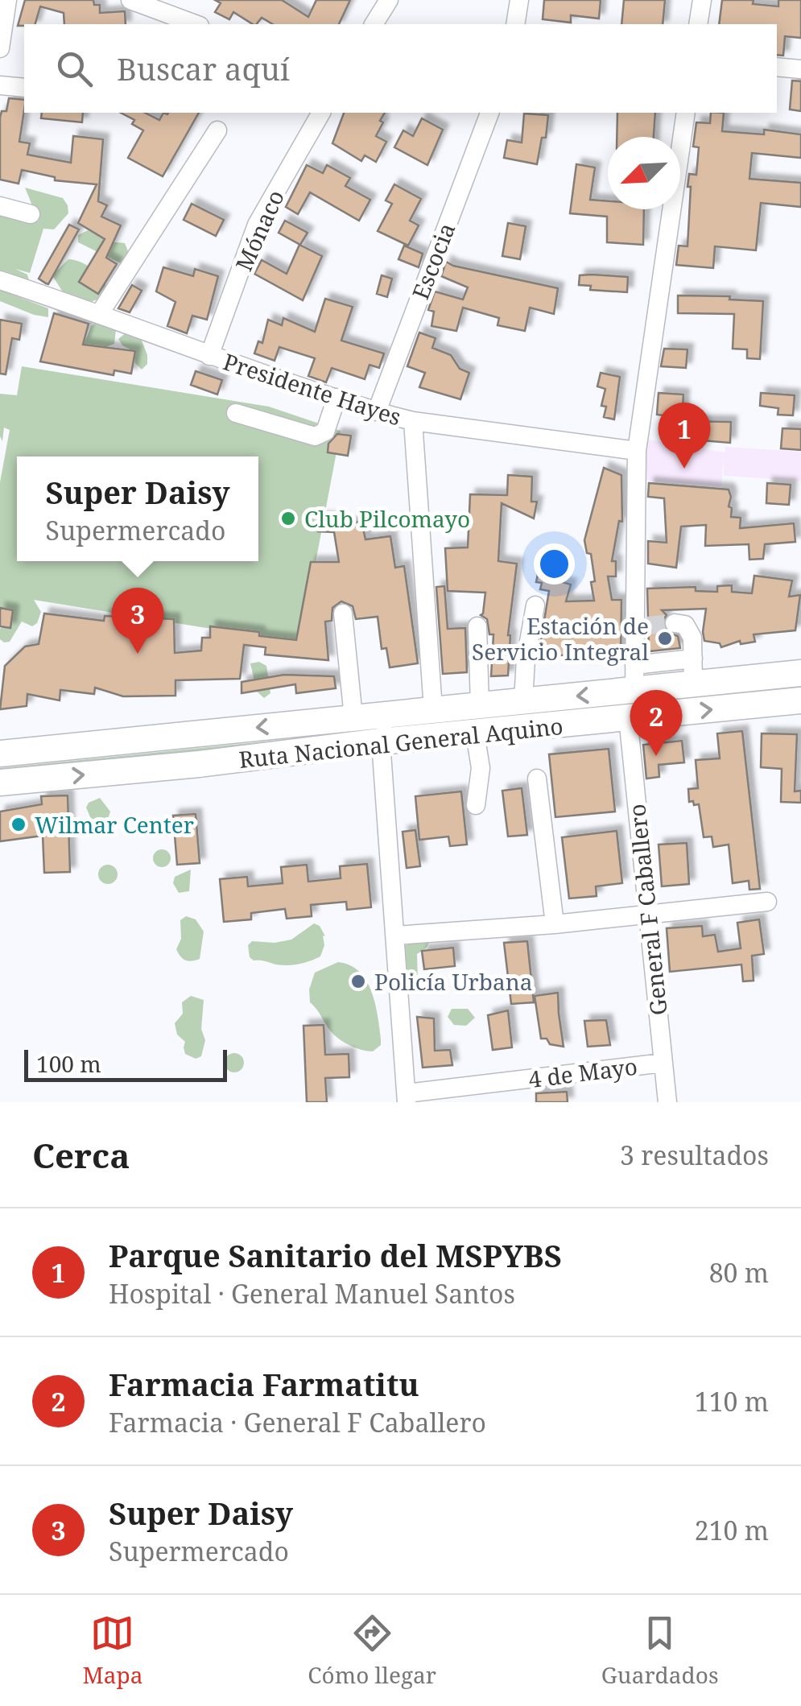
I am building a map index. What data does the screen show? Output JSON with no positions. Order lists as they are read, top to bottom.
{
  "streets": {
    "highway": ["Ruta Nacional General Aquino"],
    "street": [
      "Mónaco",
      "Escocia",
      "Presidente Hayes",
      "General F Caballero",
      "4 de Mayo"
    ]
  },
  "crossings": [
    ["Mónaco", "Presidente Hayes"],
    ["Escocia", "Presidente Hayes"],
    ["Ruta Nacional General Aquino", "General F Caballero"],
    ["General F Caballero", "4 de Mayo"]
  ],
  "places": [
    "Club Pilcomayo",
    "Estación de Servicio Integral",
    "Wilmar Center",
    "Policía Urbana"
  ],
  "scale_bar": "100 m",
  "north": "bottom left",
  "page": {
    "search": "Buscar aquí",
    "pins": ["1", "3", "2"],
    "popup": ["Super Daisy", "Supermercado"],
    "scale": "100 m",
    "heading": ["Cerca", "3 resultados"],
    "list": [
      {
        "mark": "1",
        "name": "Parque Sanitario del MSPYBS",
        "note": "Hospital · General Manuel Santos",
        "value": "80 m"
      },
      {
        "mark": "2",
        "name": "Farmacia Farmatitu",
        "note": "Farmacia · General F Caballero",
        "value": "110 m"
      },
      {
        "mark": "3",
        "name": "Super Daisy",
        "note": "Supermercado",
        "value": "210 m"
      }
    ],
    "nav": ["Mapa", "Cómo llegar", "Guardados"]
  }
}
